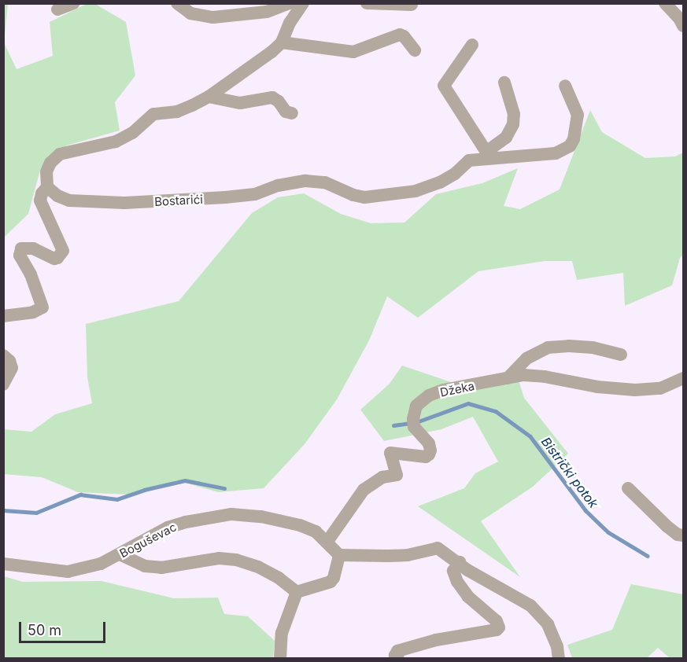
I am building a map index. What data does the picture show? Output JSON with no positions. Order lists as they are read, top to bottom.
{
  "streets": {
    "street": ["Bostarići", "Džeka", "Boguševac"]
  },
  "crossings": [
    ["Džeka", "Boguševac"]
  ],
  "water": ["Bistrički potok"],
  "scale_bar": "50 m"
}
